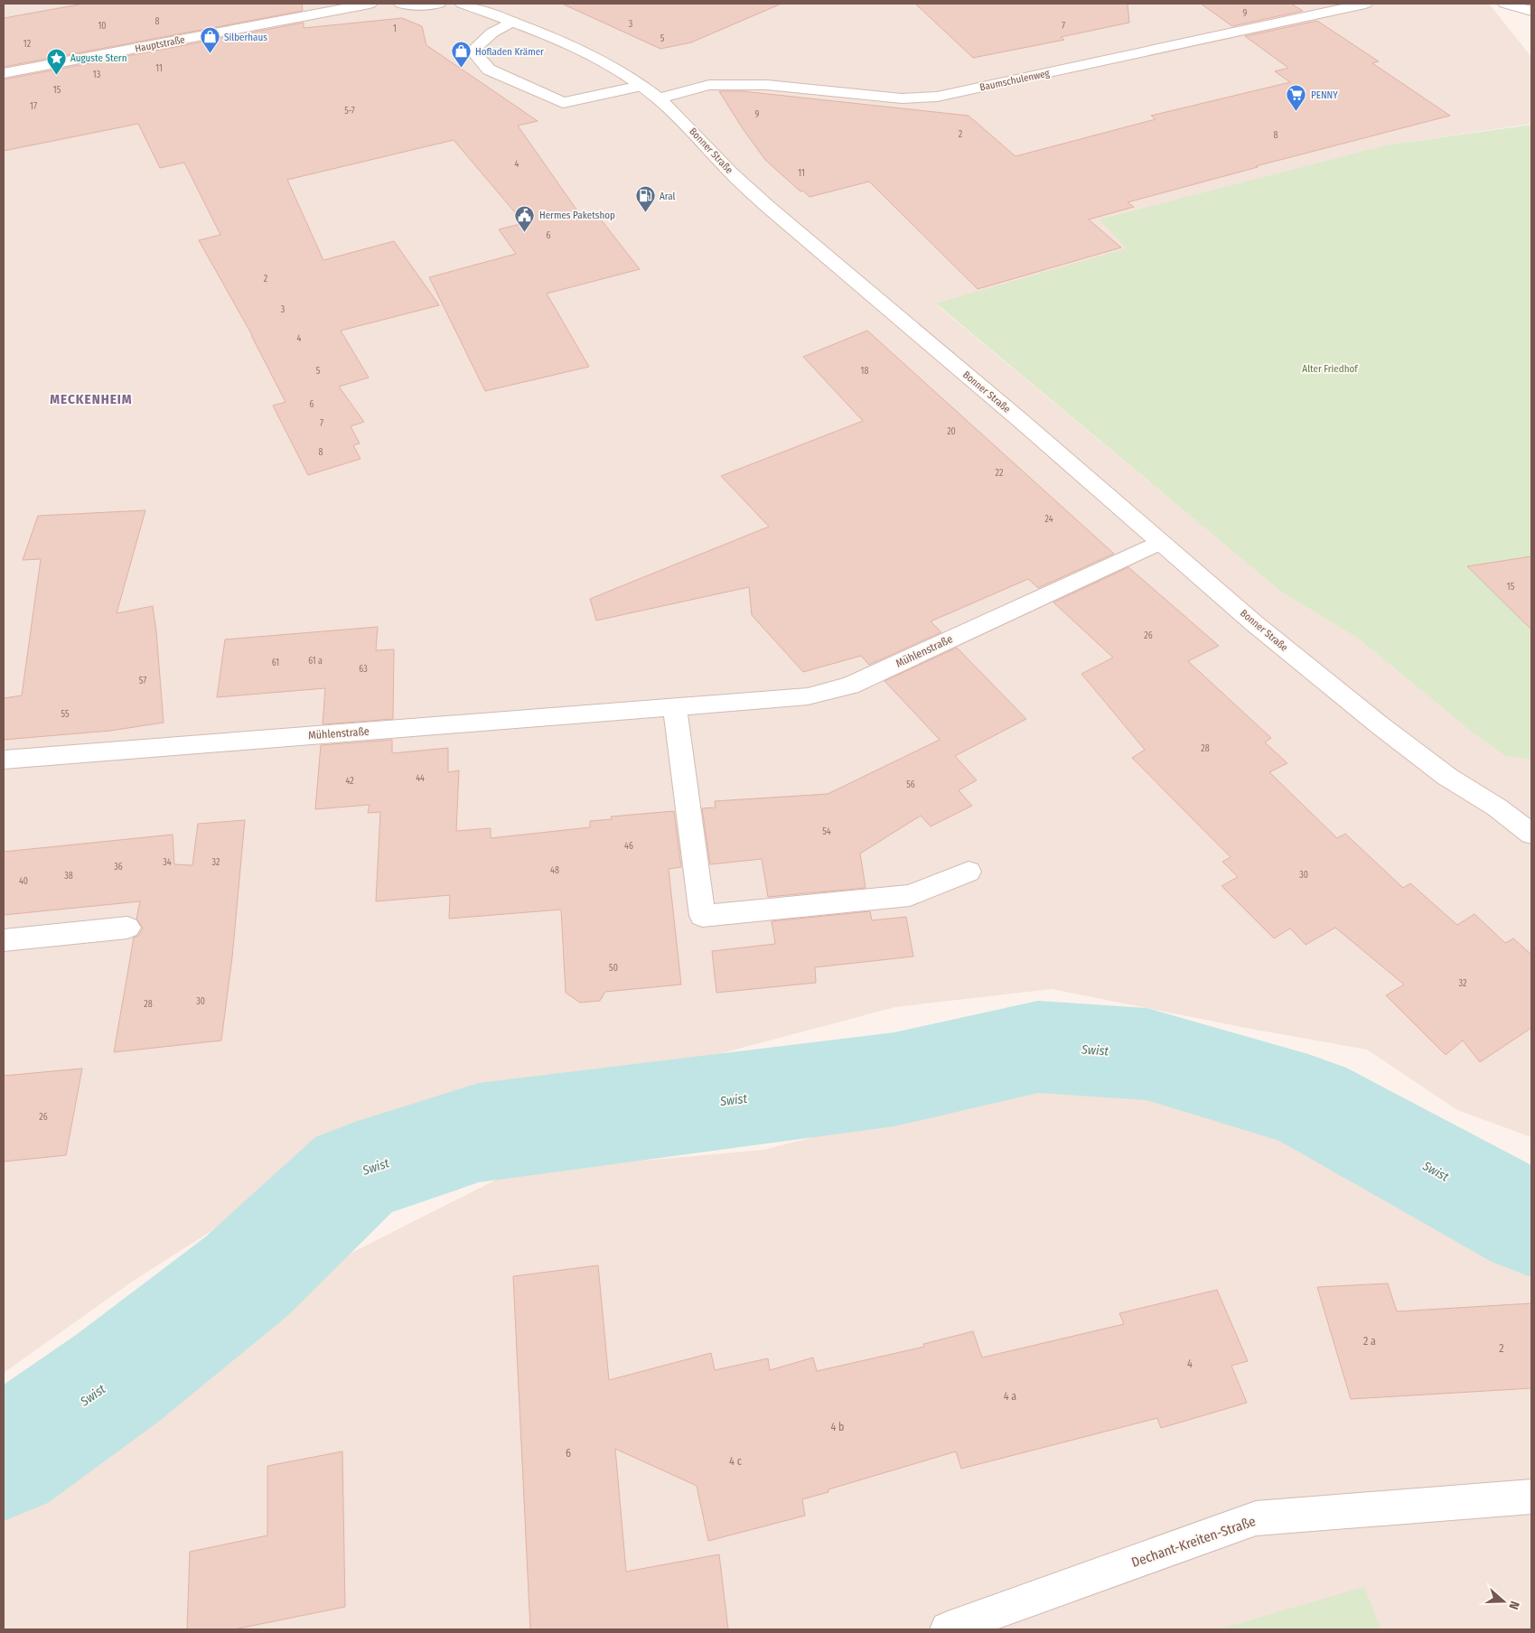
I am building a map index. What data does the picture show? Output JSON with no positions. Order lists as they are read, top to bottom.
{
  "streets": {
    "street": [
      "Hauptstraße",
      "Baumschulenweg",
      "Bonner Straße",
      "Mühlenstraße",
      "Dechant-Kreiten-Straße"
    ]
  },
  "crossings": [
    ["Baumschulenweg", "Bonner Straße"],
    ["Bonner Straße", "Mühlenstraße"]
  ],
  "districts": ["MECKENHEIM"],
  "water": ["Swist"],
  "parks": ["Alter Friedhof"],
  "places": {
    "shop": ["Silberhaus", "Hofladen Krämer"],
    "place": ["Auguste Stern"],
    "supermarket": ["PENNY"],
    "fuel station": ["Aral"],
    "public building": ["Hermes Paketshop"]
  },
  "house_numbers": [
    "9",
    "8",
    "3",
    "10",
    "7",
    "1",
    "5",
    "12",
    "11",
    "13",
    "15",
    "17",
    "5-7",
    "9",
    "2",
    "8",
    "4",
    "11",
    "6",
    "2",
    "3",
    "4",
    "5",
    "18",
    "6",
    "7",
    "20",
    "8",
    "22",
    "24",
    "15",
    "26",
    "61 a",
    "61",
    "63",
    "57",
    "55",
    "28",
    "44",
    "42",
    "56",
    "54",
    "46",
    "34",
    "32",
    "36",
    "48",
    "30",
    "38",
    "40",
    "50",
    "32",
    "30",
    "28",
    "26",
    "2 a",
    "2",
    "4",
    "4 a",
    "4 b",
    "6",
    "4 c"
  ],
  "north": "right"
}
